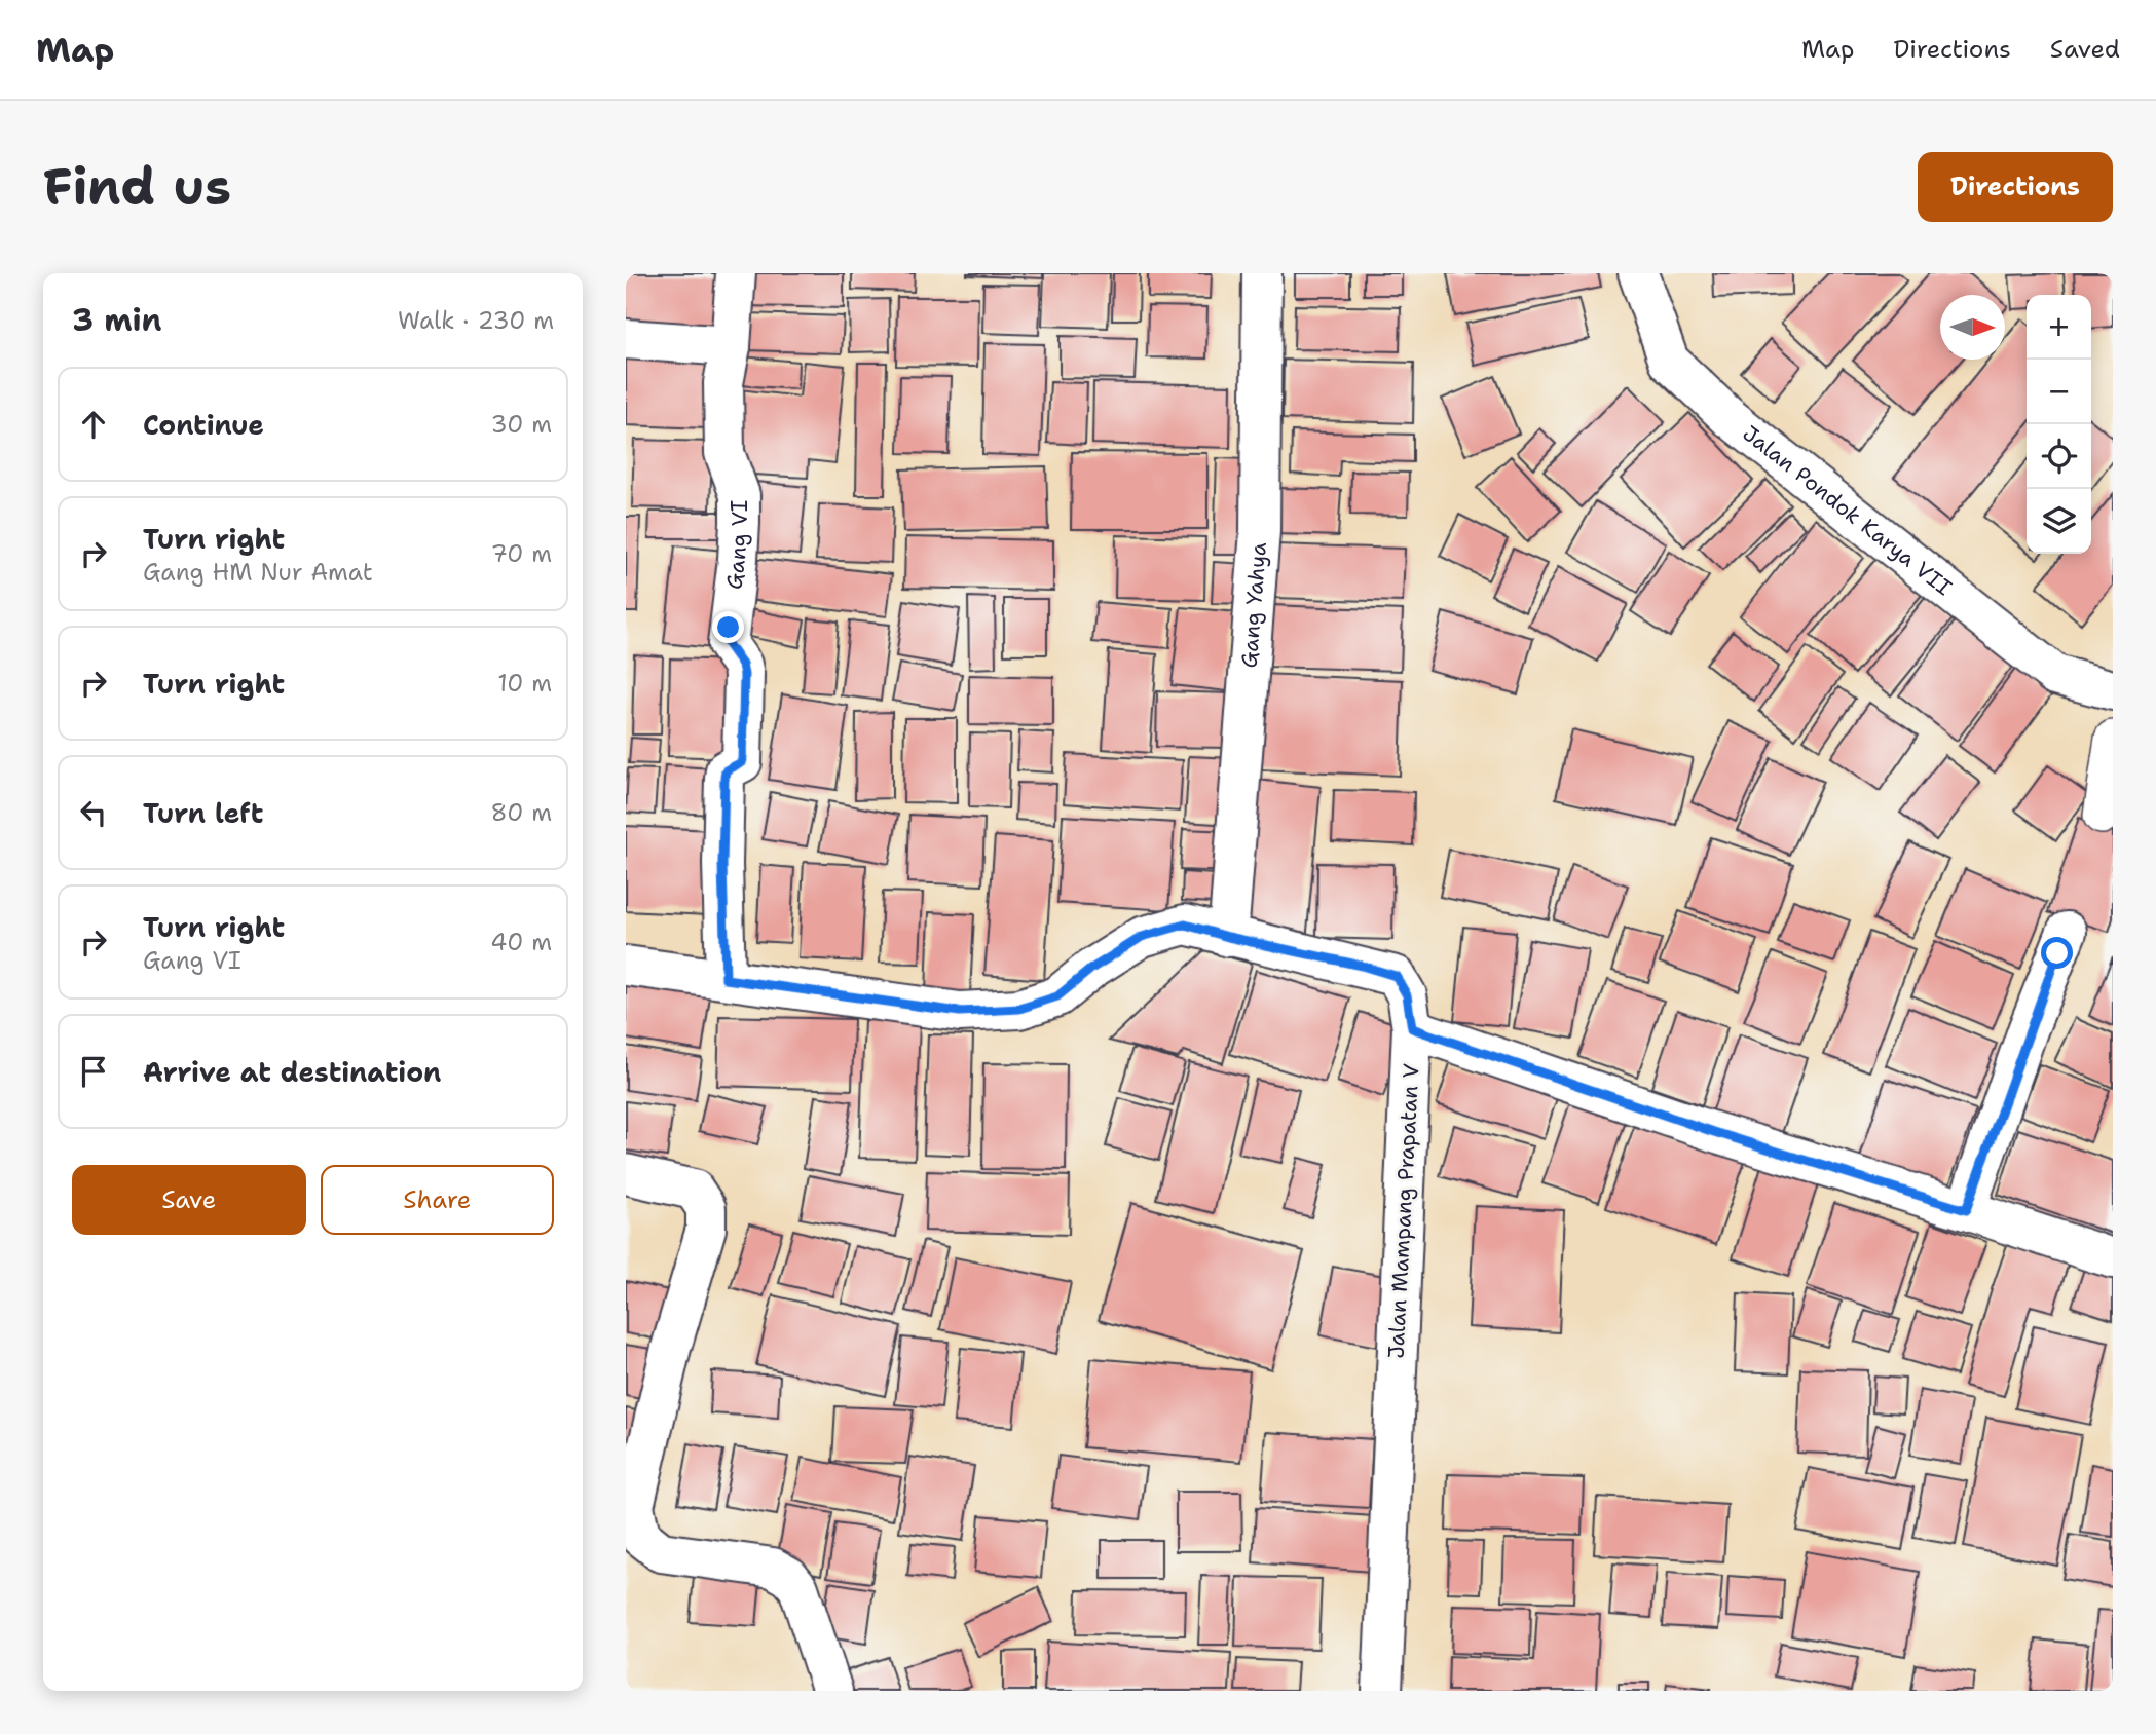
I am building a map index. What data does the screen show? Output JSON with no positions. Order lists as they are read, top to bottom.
{
  "streets": {
    "street": [
      "Jalan Pondok Karya VII",
      "Gang VI",
      "Gang Yahya",
      "Jalan Mampang Prapatan V"
    ]
  },
  "crossings": [
    ["Gang VI", "Jalan Mampang Prapatan V"],
    ["Gang Yahya", "Jalan Mampang Prapatan V"]
  ],
  "north": "right",
  "page": {
    "header": "Map",
    "nav": ["Map", "Directions", "Saved"],
    "buttons": [
      "Directions",
      ["Save", "Share"]
    ],
    "title": "Find us",
    "heading": ["3 min", "Walk · 230 m"],
    "map_buttons": ["+", "−"],
    "list": [
      ["Continue", "30 m"],
      ["Turn right", "Gang HM Nur Amat", "70 m"],
      ["Turn right", "10 m"],
      ["Turn left", "80 m"],
      ["Turn right", "Gang VI", "40 m"],
      "Arrive at destination"
    ]
  }
}
